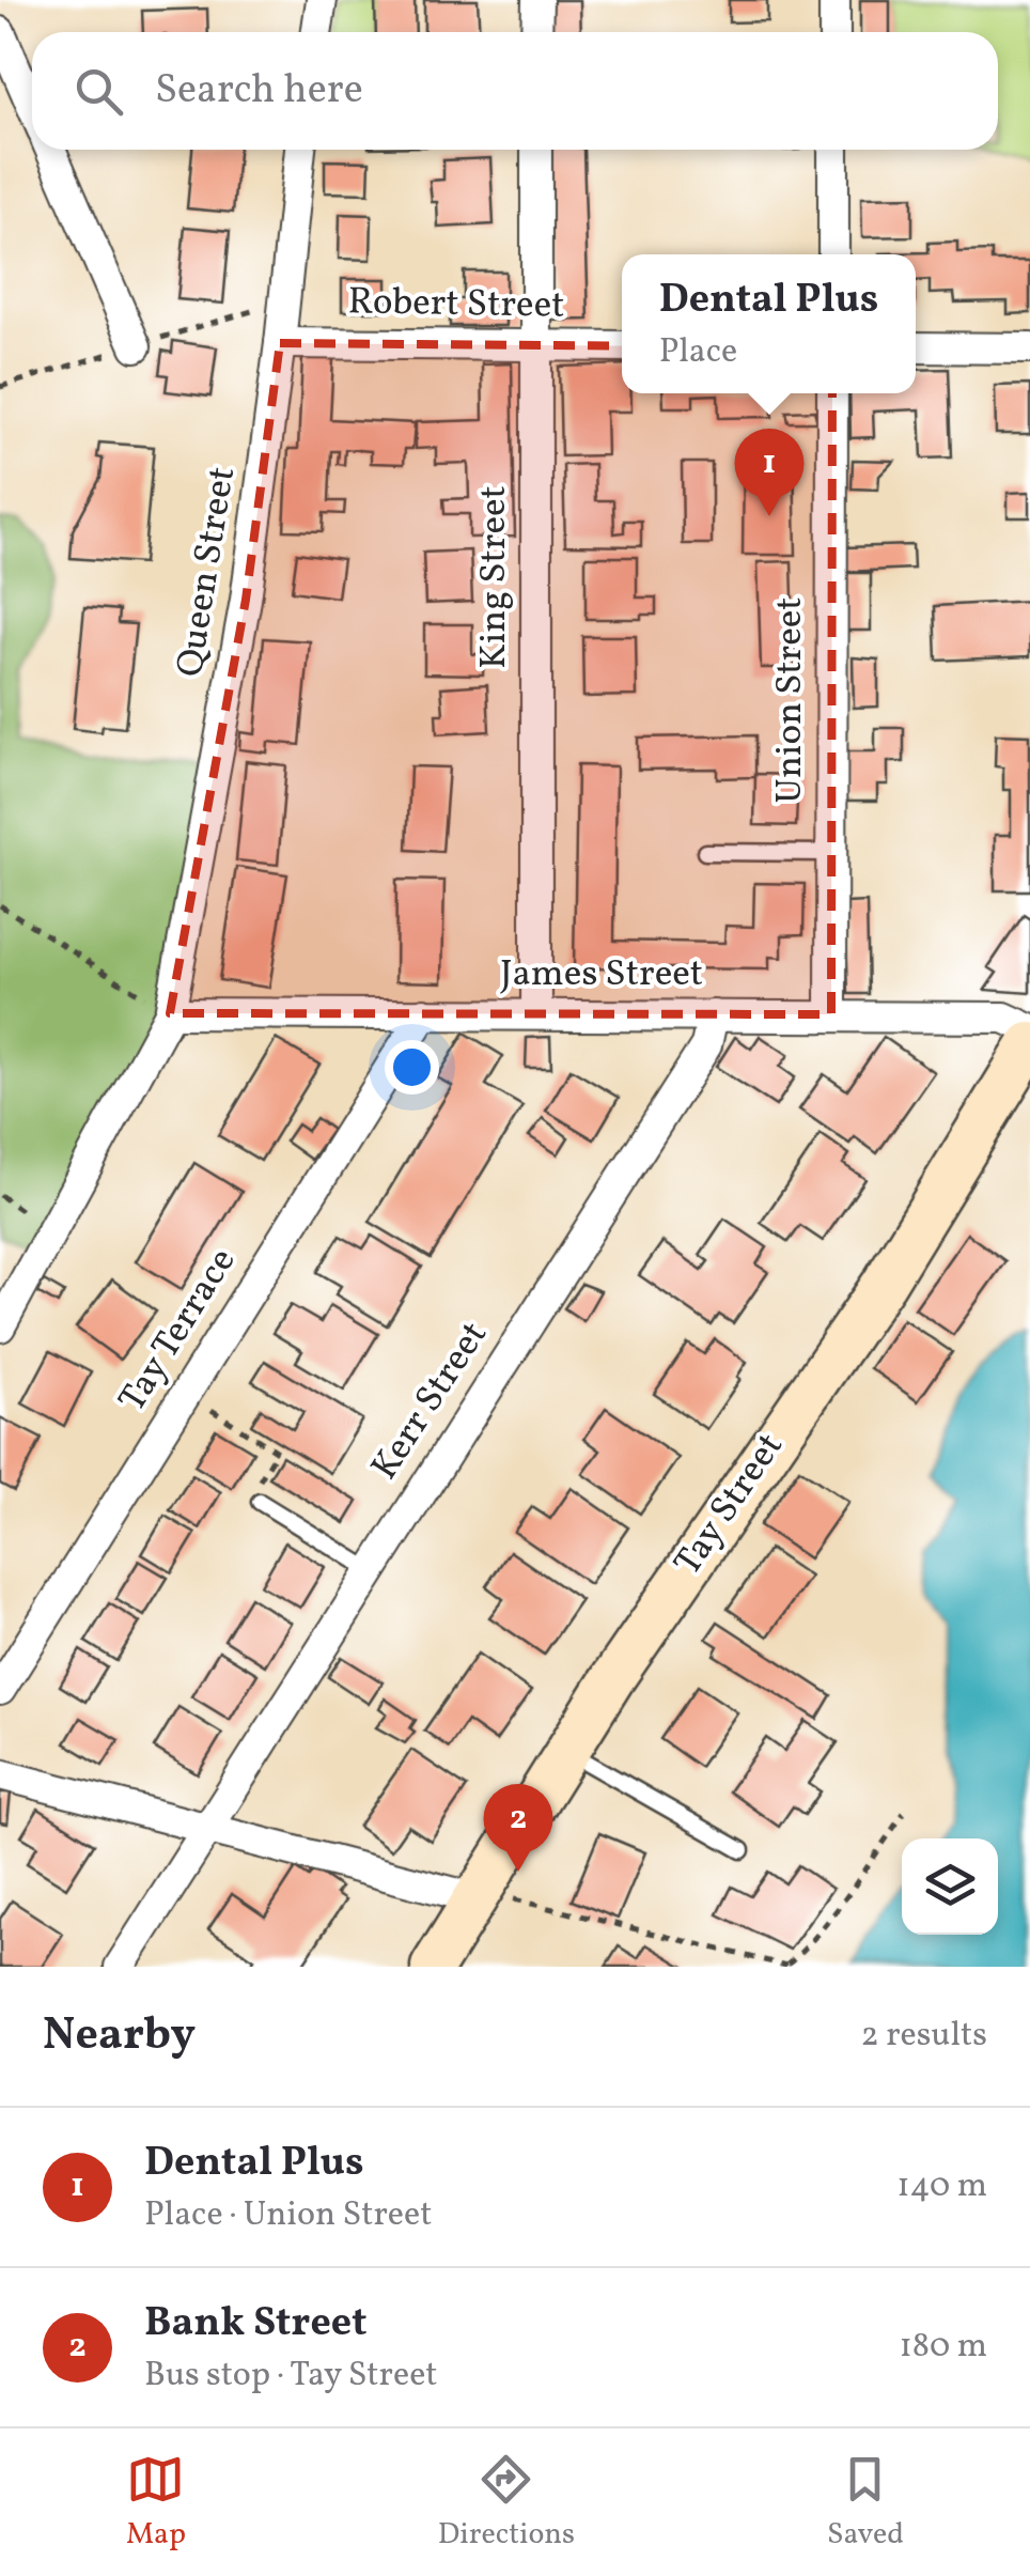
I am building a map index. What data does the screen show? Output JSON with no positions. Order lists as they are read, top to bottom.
{
  "streets": {
    "main road": ["Tay Street"],
    "street": [
      "Robert Street",
      "Queen Street",
      "King Street",
      "Union Street",
      "James Street",
      "Tay Terrace",
      "Kerr Street"
    ]
  },
  "crossings": [
    ["Robert Street", "Queen Street"],
    ["Robert Street", "King Street"],
    ["Queen Street", "James Street"],
    ["King Street", "James Street"],
    ["Union Street", "James Street"],
    ["James Street", "Tay Terrace"],
    ["James Street", "Kerr Street"]
  ],
  "page": {
    "search": "Search here",
    "popup": ["Dental Plus", "Place"],
    "pins": ["1", "2"],
    "heading": ["Nearby", "2 results"],
    "list": [
      {
        "mark": "1",
        "name": "Dental Plus",
        "note": "Place · Union Street",
        "value": "140 m"
      },
      {
        "mark": "2",
        "name": "Bank Street",
        "note": "Bus stop · Tay Street",
        "value": "180 m"
      }
    ],
    "nav": ["Map", "Directions", "Saved"]
  }
}
